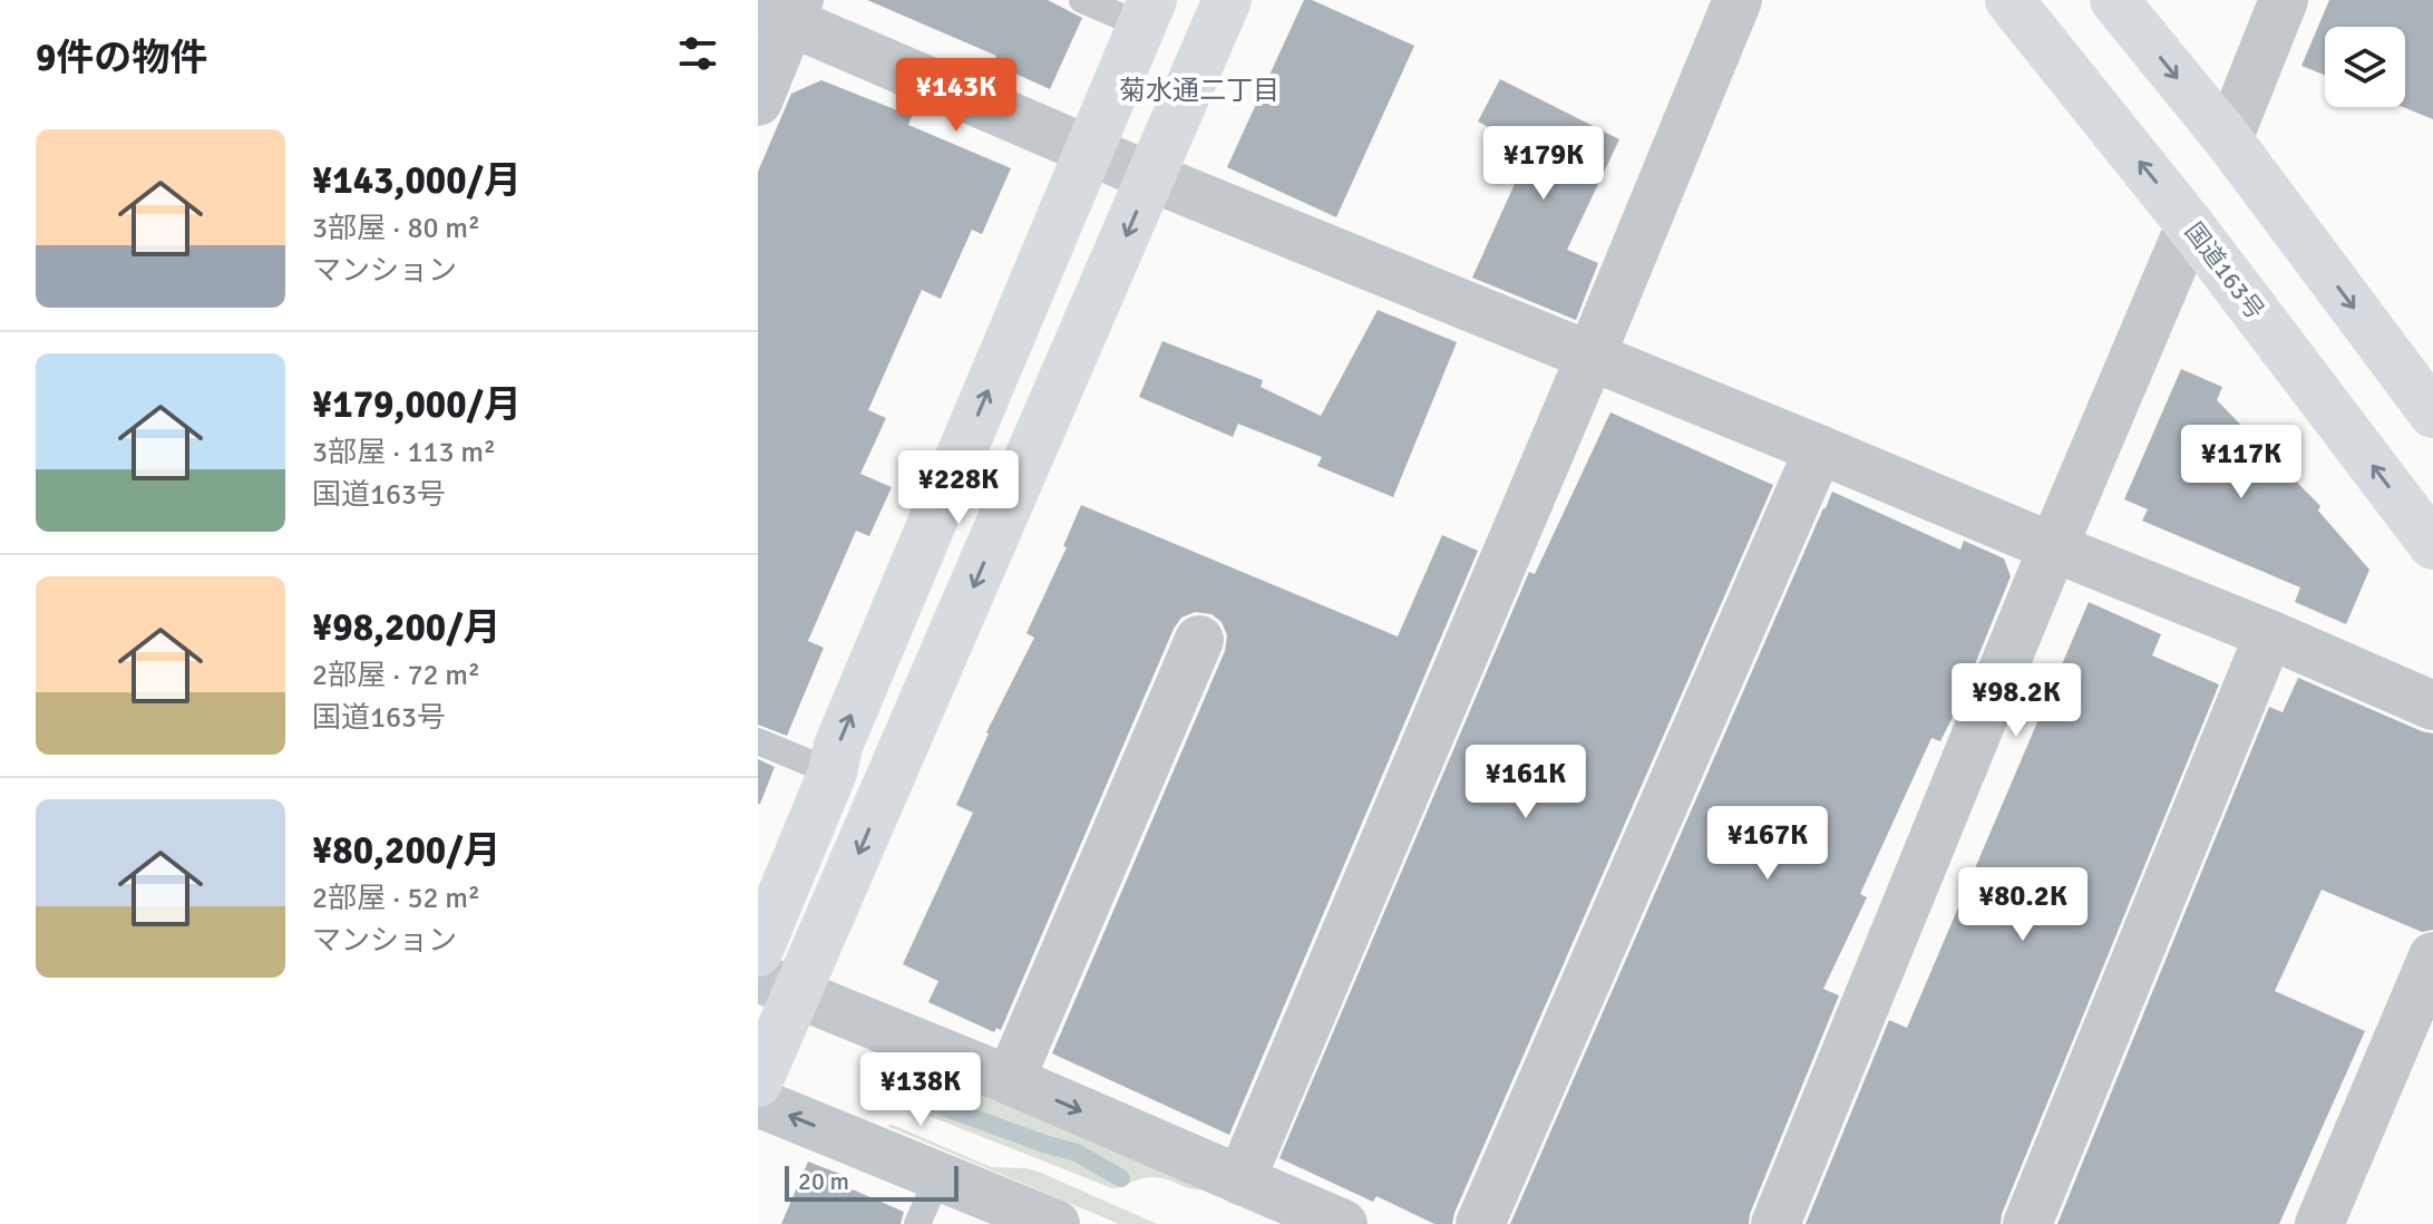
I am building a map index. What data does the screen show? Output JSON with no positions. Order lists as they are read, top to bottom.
{
  "streets": {
    "main road": ["国道163号"]
  },
  "districts": ["菊水通二丁目"],
  "scale_bar": "20 m",
  "page": {
    "heading": "9件の物件",
    "price": [
      "¥143K",
      "¥179K",
      "¥117K",
      "¥228K",
      "¥98.2K",
      "¥161K",
      "¥167K",
      "¥80.2K",
      "¥138K"
    ],
    "list": [
      {
        "name": "¥143,000/月",
        "note": "3部屋 · 80 m² · マンション"
      },
      {
        "name": "¥179,000/月",
        "note": "3部屋 · 113 m² · 国道163号"
      },
      {
        "name": "¥98,200/月",
        "note": "2部屋 · 72 m² · 国道163号"
      },
      {
        "name": "¥80,200/月",
        "note": "2部屋 · 52 m² · マンション"
      }
    ],
    "scale": "20 m"
  }
}
